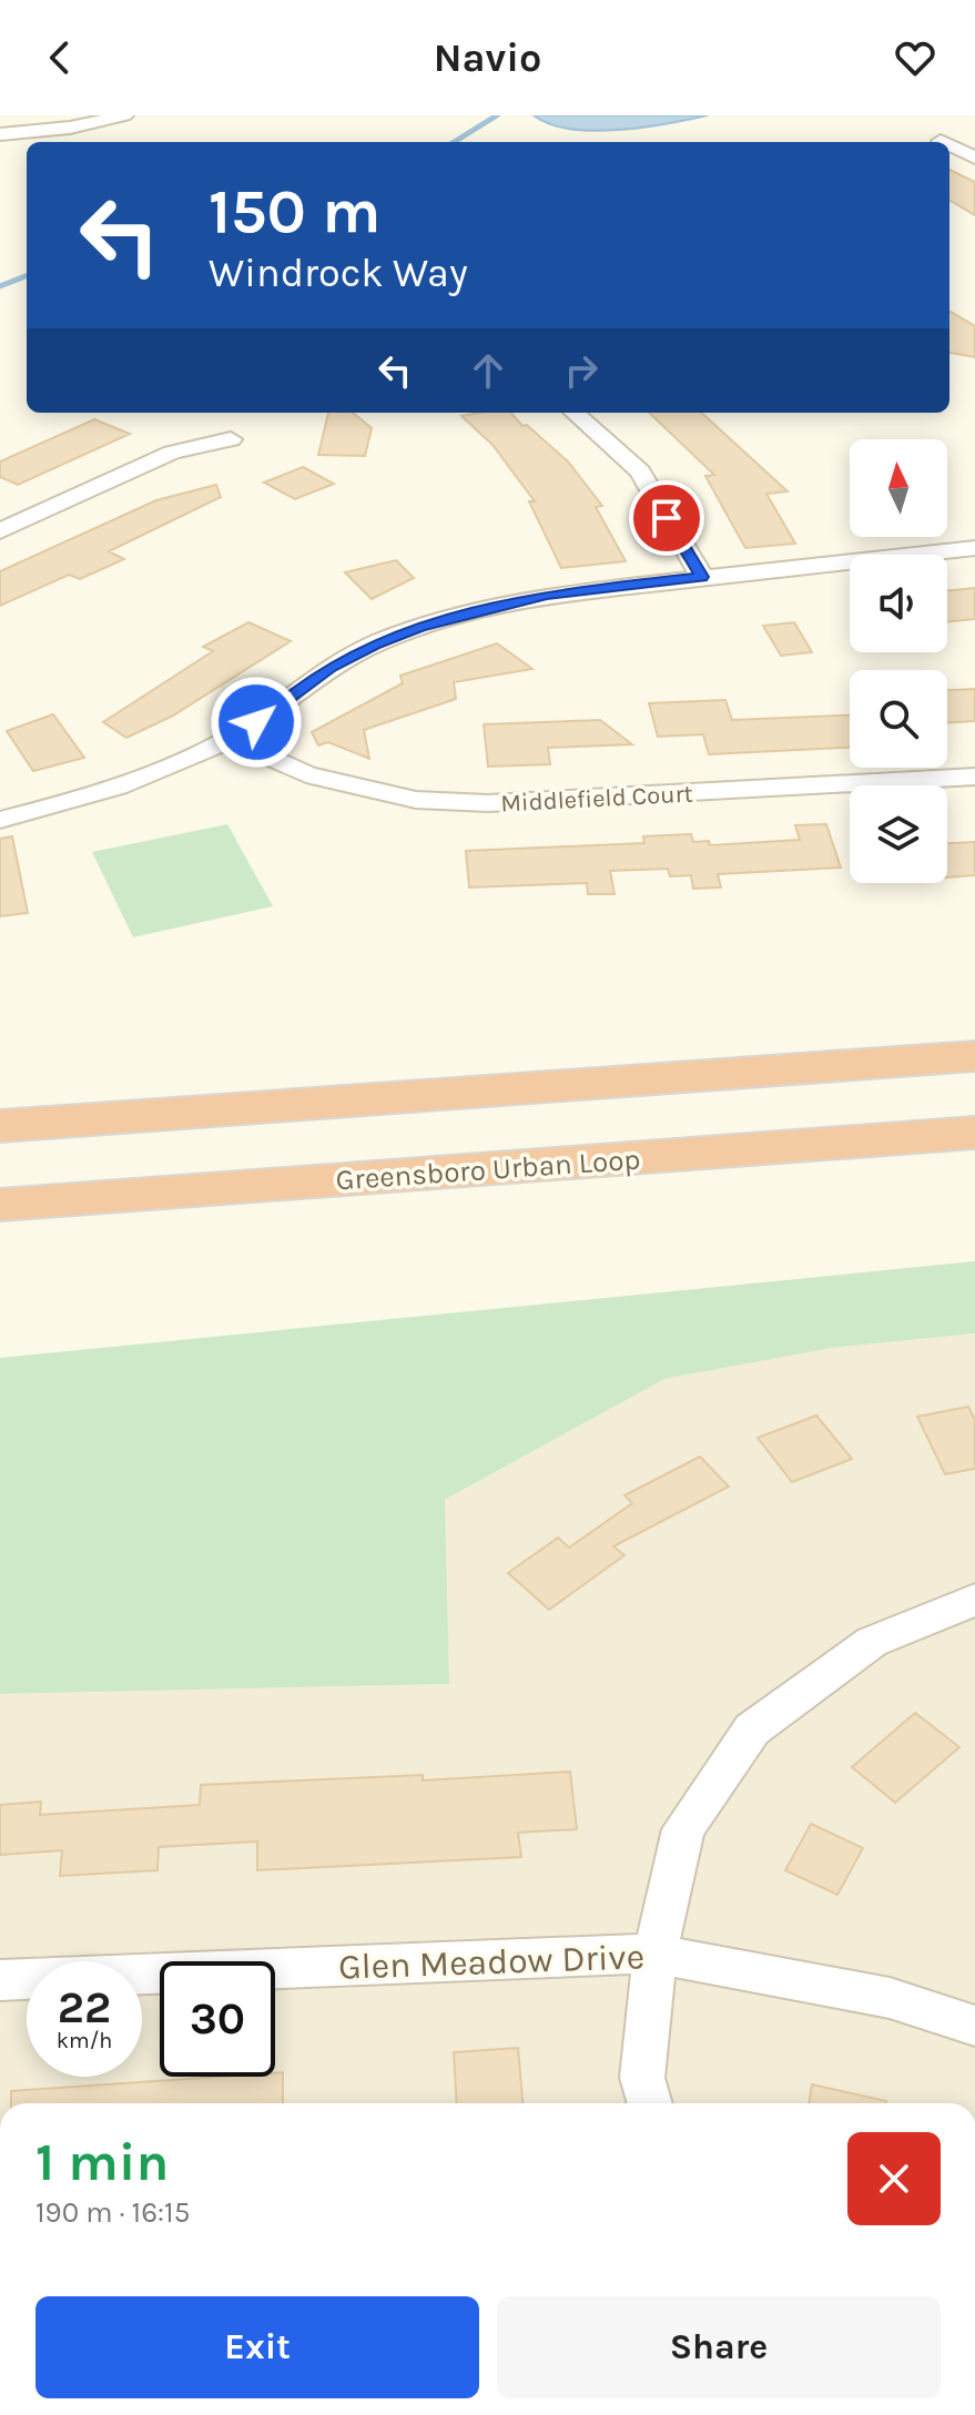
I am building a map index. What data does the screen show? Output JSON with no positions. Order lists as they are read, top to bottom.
{
  "streets": {
    "highway": ["Greensboro Urban Loop"],
    "street": ["Middlefield Court", "Glen Meadow Drive"]
  },
  "north": "top",
  "page": {
    "header": "Navio",
    "turn": ["150 m", "Windrock Way"],
    "speed": "22 km/h",
    "limit": "30",
    "heading": ["1 min", "190 m · 16:15"],
    "buttons": ["Exit", "Share"]
  }
}
